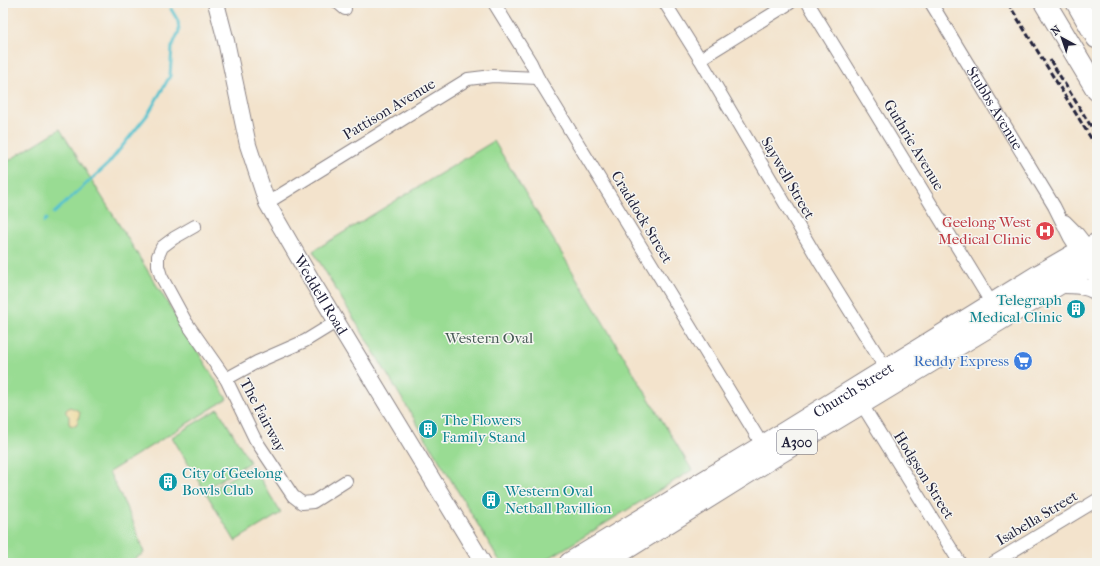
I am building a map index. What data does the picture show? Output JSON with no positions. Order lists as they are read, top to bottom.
{
  "streets": {
    "highway": ["Church Street", "A300"],
    "street": [
      "Stubbs Avenue",
      "Pattison Avenue",
      "Guthrie Avenue",
      "Saywell Street",
      "Craddock Street",
      "Weddell Road",
      "The Fairway",
      "Hodgson Street",
      "Isabella Street"
    ]
  },
  "crossings": [
    ["Stubbs Avenue", "Church Street"],
    ["Pattison Avenue", "Craddock Street"],
    ["Pattison Avenue", "Weddell Road"],
    ["Guthrie Avenue", "Church Street"],
    ["Saywell Street", "Church Street"],
    ["Craddock Street", "Church Street"],
    ["Weddell Road", "The Fairway"],
    ["Church Street", "Hodgson Street"]
  ],
  "parks": ["Western Oval"],
  "places": {
    "hospital": ["Geelong West Medical Clinic"],
    "building": [
      "Telegraph Medical Clinic",
      "The Flowers Family Stand",
      "City of Geelong Bowls Club",
      "Western Oval Netball Pavillion"
    ],
    "supermarket": ["Reddy Express"]
  },
  "north": "top left"
}
